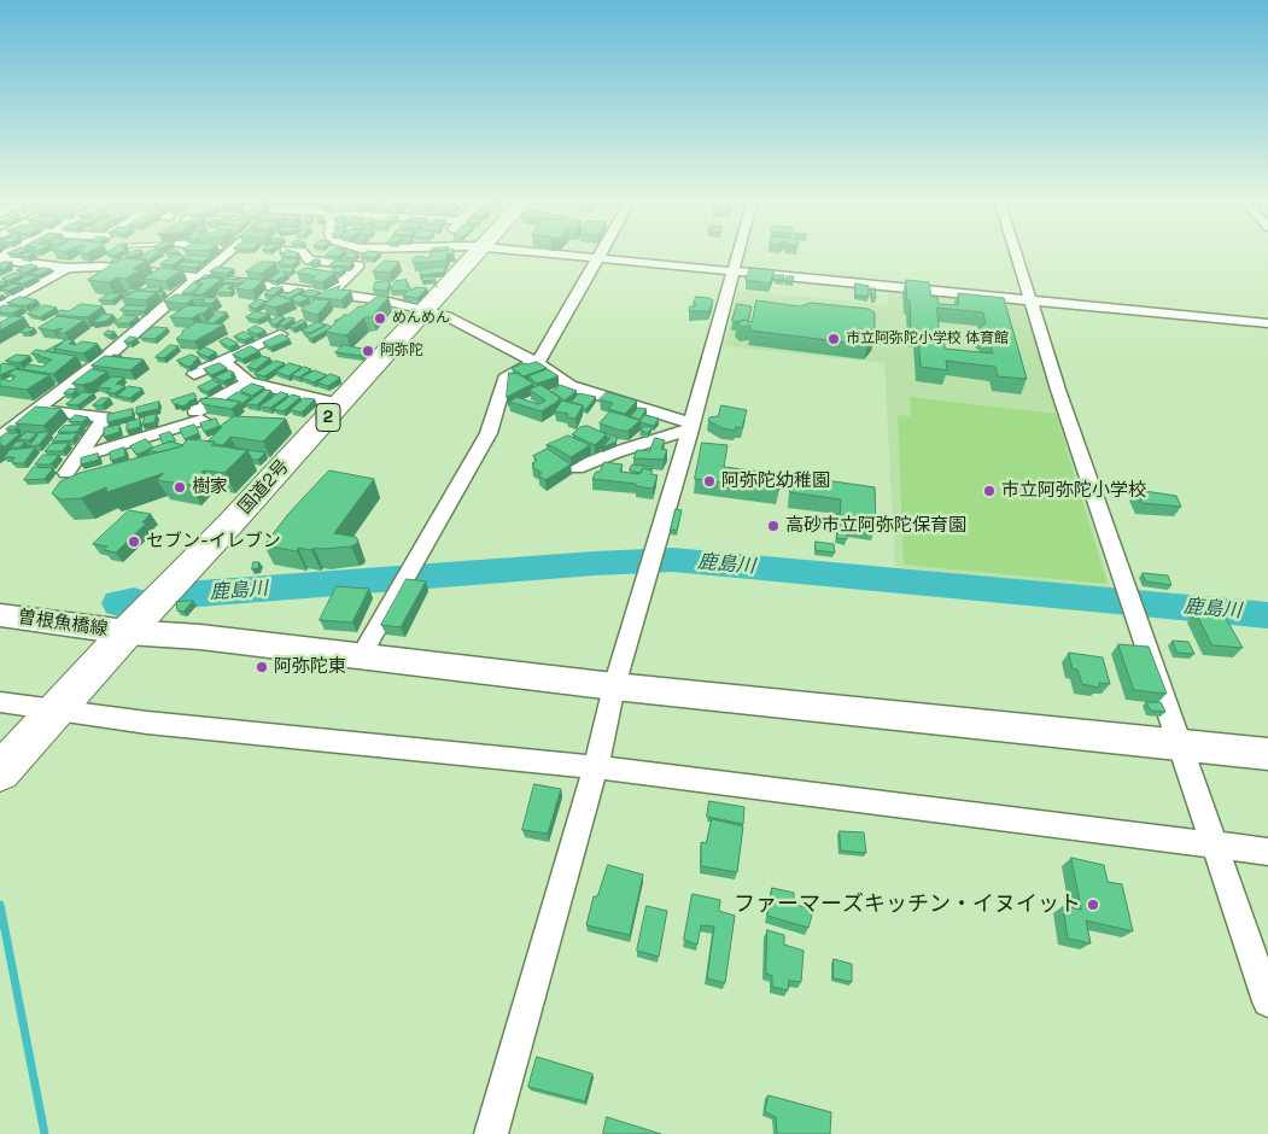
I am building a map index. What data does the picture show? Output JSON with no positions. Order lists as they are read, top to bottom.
{
  "streets": {
    "highway": ["2", "国道2号"],
    "street": ["曽根魚橋線"]
  },
  "crossings": [
    ["国道2号", "曽根魚橋線"]
  ],
  "water": ["鹿島川"],
  "places": [
    "めんめん",
    "市立阿弥陀小学校 体育館",
    "阿弥陀",
    "阿弥陀幼稚園",
    "樹家",
    "市立阿弥陀小学校",
    "高砂市立阿弥陀保育園",
    "セブン-イレブン",
    "阿弥陀東",
    "ファーマーズキッチン・イヌイット"
  ]
}
